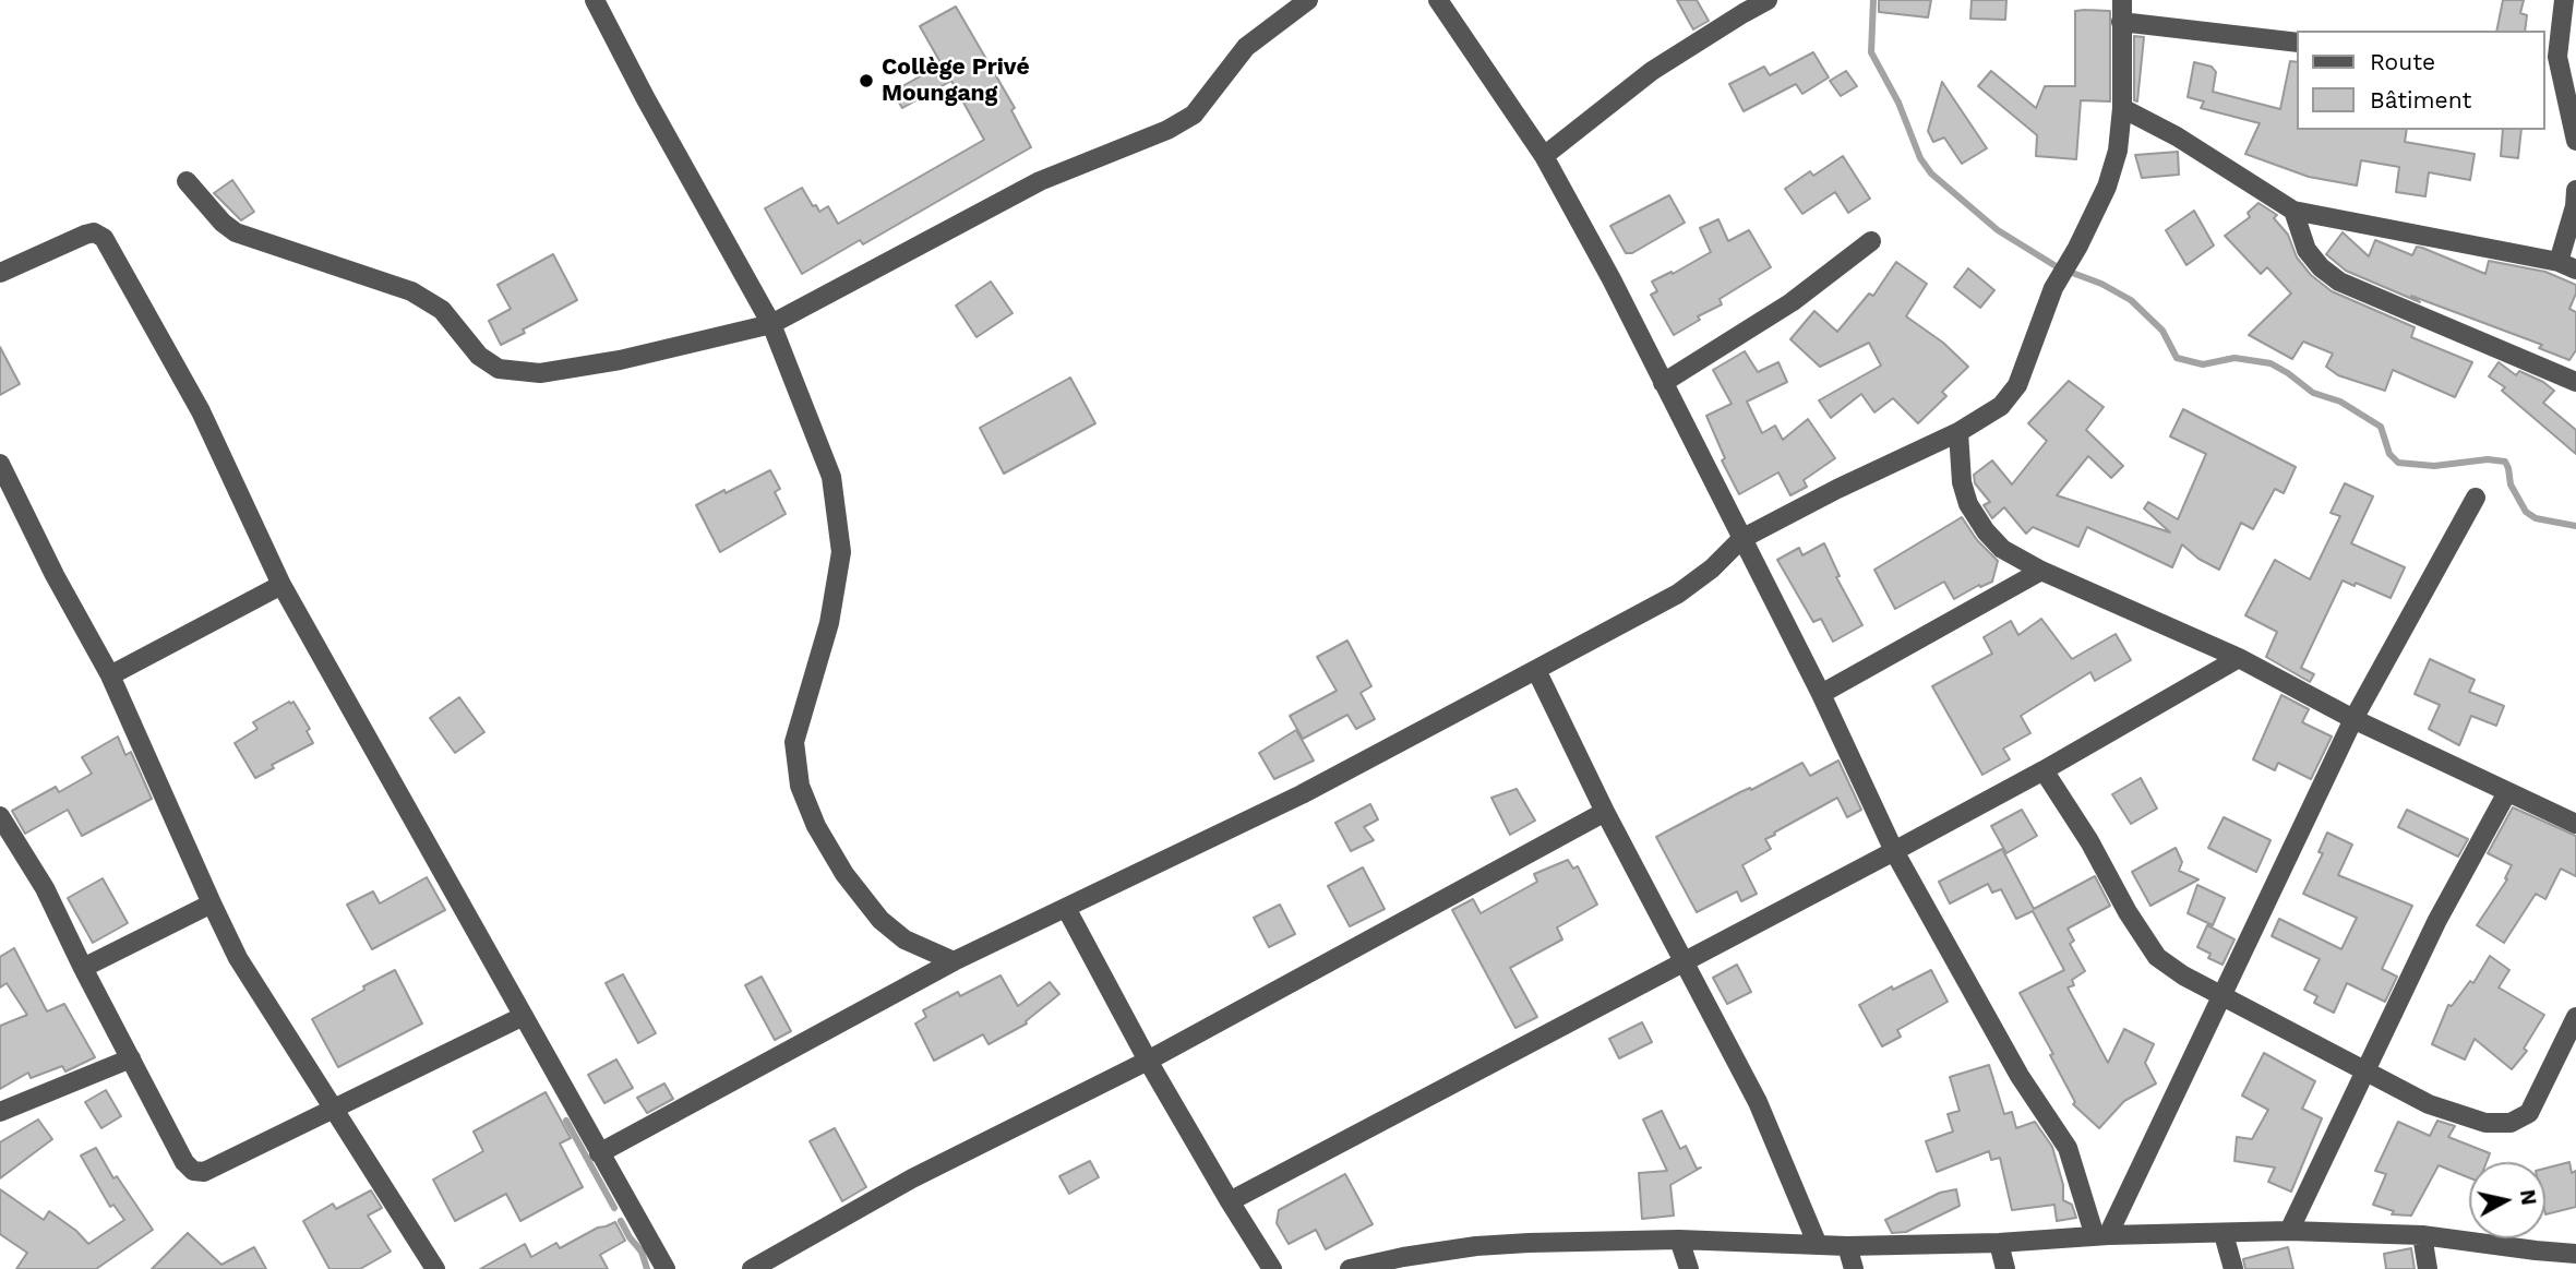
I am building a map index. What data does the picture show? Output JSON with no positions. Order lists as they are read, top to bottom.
{
  "places": ["Collège Privé Moungang"],
  "legend": ["Route", "Bâtiment"],
  "north": "right"
}
